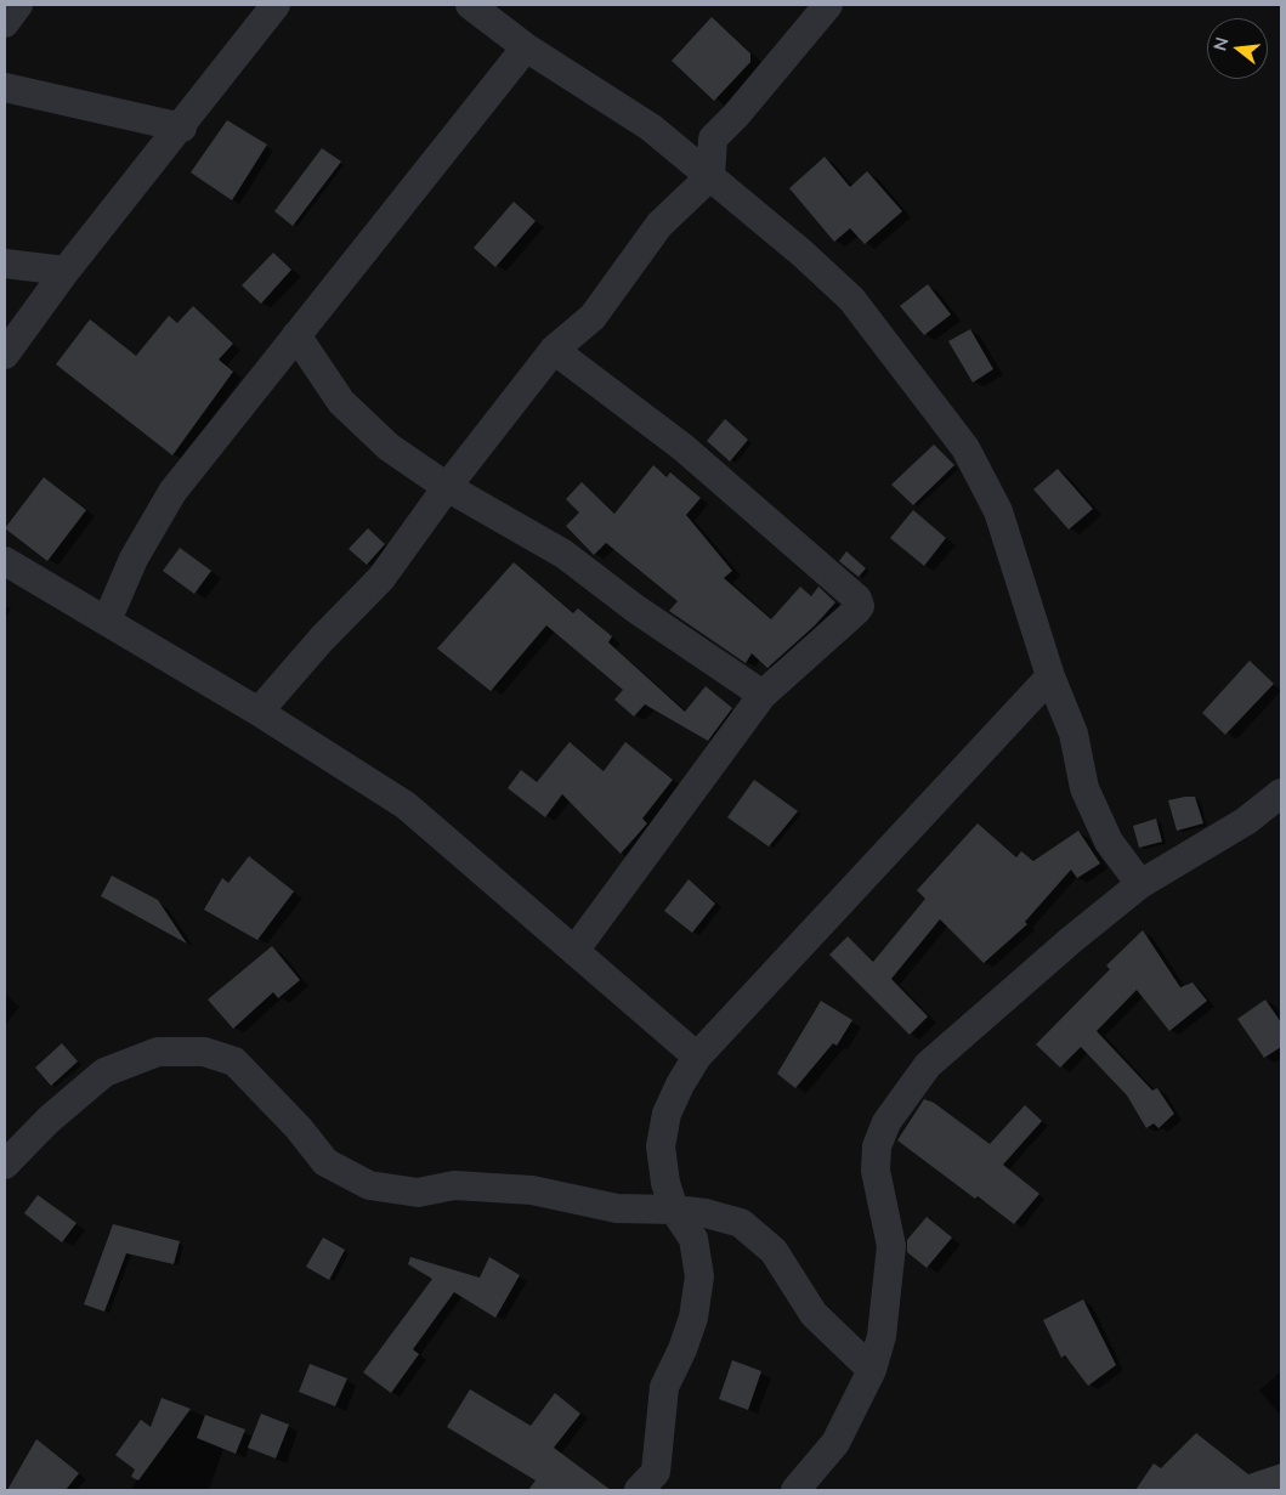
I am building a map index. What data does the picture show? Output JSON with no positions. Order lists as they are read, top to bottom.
{
  "north": "left"
}
